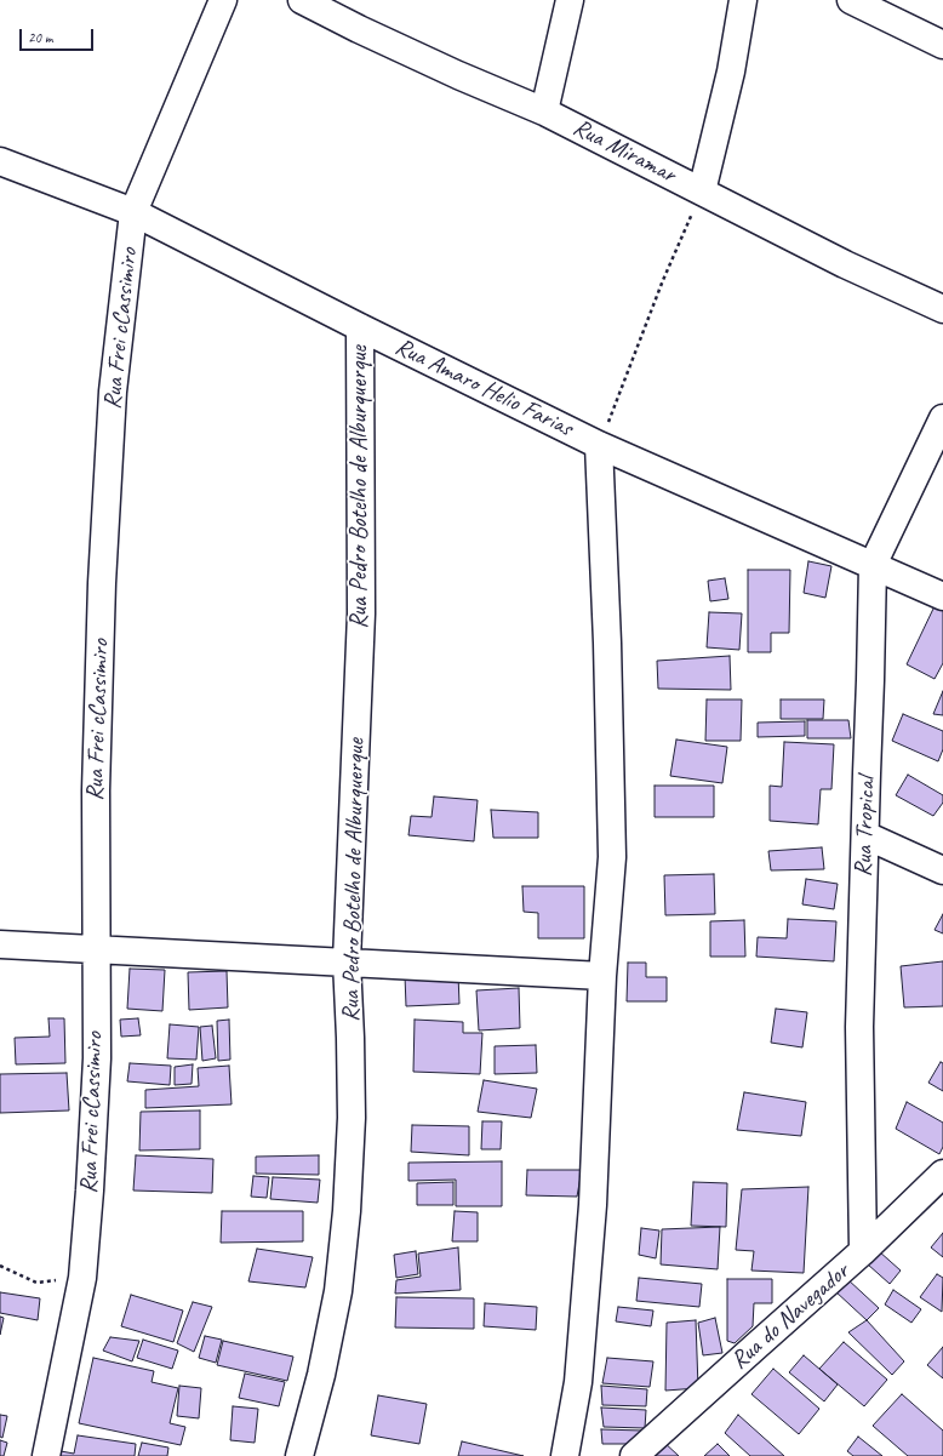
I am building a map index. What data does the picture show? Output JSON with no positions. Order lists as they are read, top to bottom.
{
  "streets": {
    "street": [
      "Rua Miramar",
      "Rua Frei cCassimiro",
      "Rua Amaro Helio Farias",
      "Rua Pedro Botelho de Alburquerque",
      "Rua Tropical",
      "Rua do Navegador"
    ]
  },
  "crossings": [
    ["Rua Frei cCassimiro", "Rua Amaro Helio Farias"],
    ["Rua Amaro Helio Farias", "Rua Pedro Botelho de Alburquerque"],
    ["Rua Amaro Helio Farias", "Rua Tropical"],
    ["Rua Tropical", "Rua do Navegador"]
  ],
  "scale_bar": "20 m"
}
